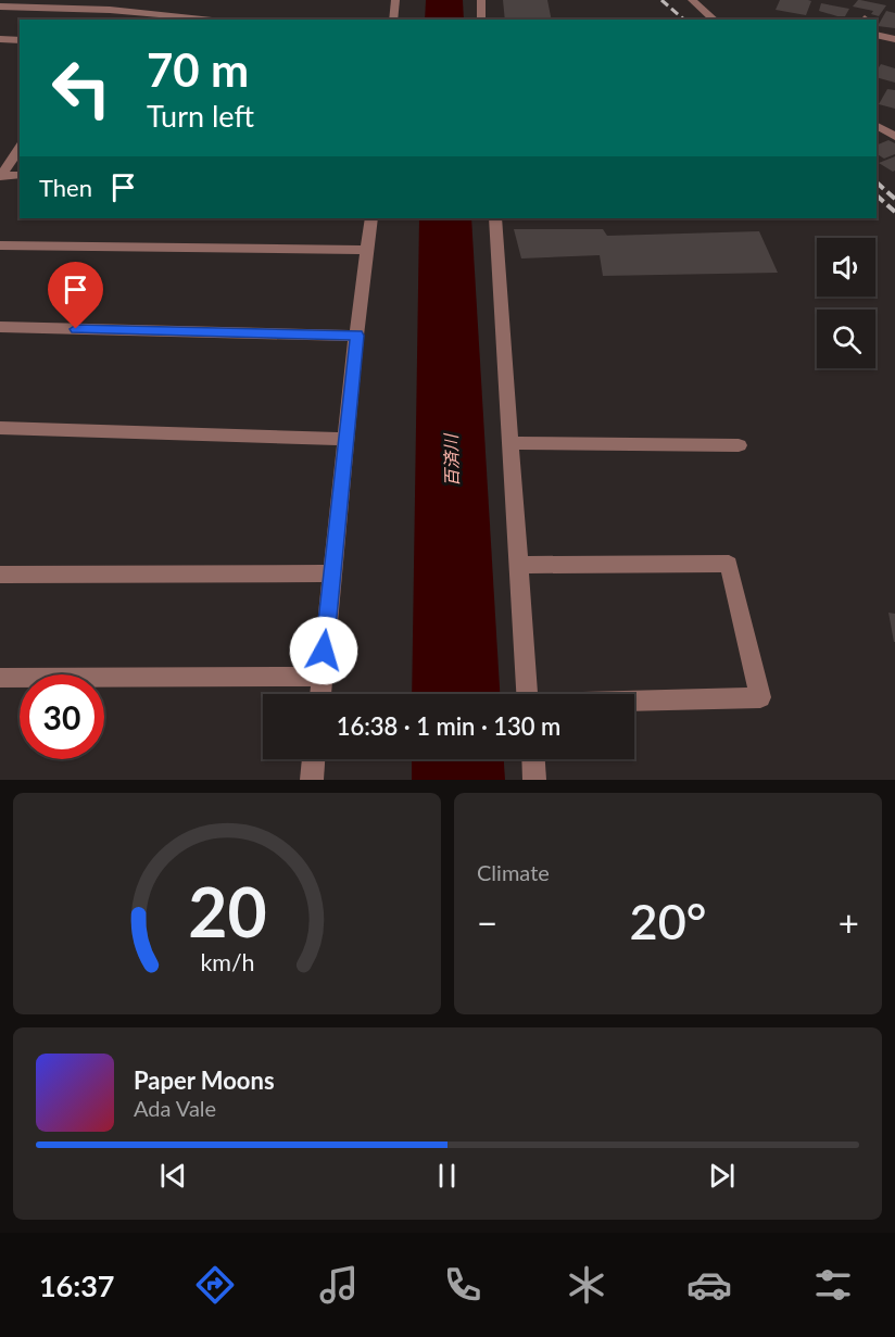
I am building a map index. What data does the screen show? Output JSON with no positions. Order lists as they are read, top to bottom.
{
  "water": ["百済川"],
  "page": {
    "turn": ["70 m", "Turn left"],
    "then": "Then",
    "limit": "30",
    "trip": "16:38 · 1 min · 130 m",
    "tile": "Climate",
    "heat": ["−", "20°", "+"],
    "song": ["Paper Moons", "Ada Vale"],
    "tabs": "16:37",
    "gauge": ["20", "km/h"]
  }
}
